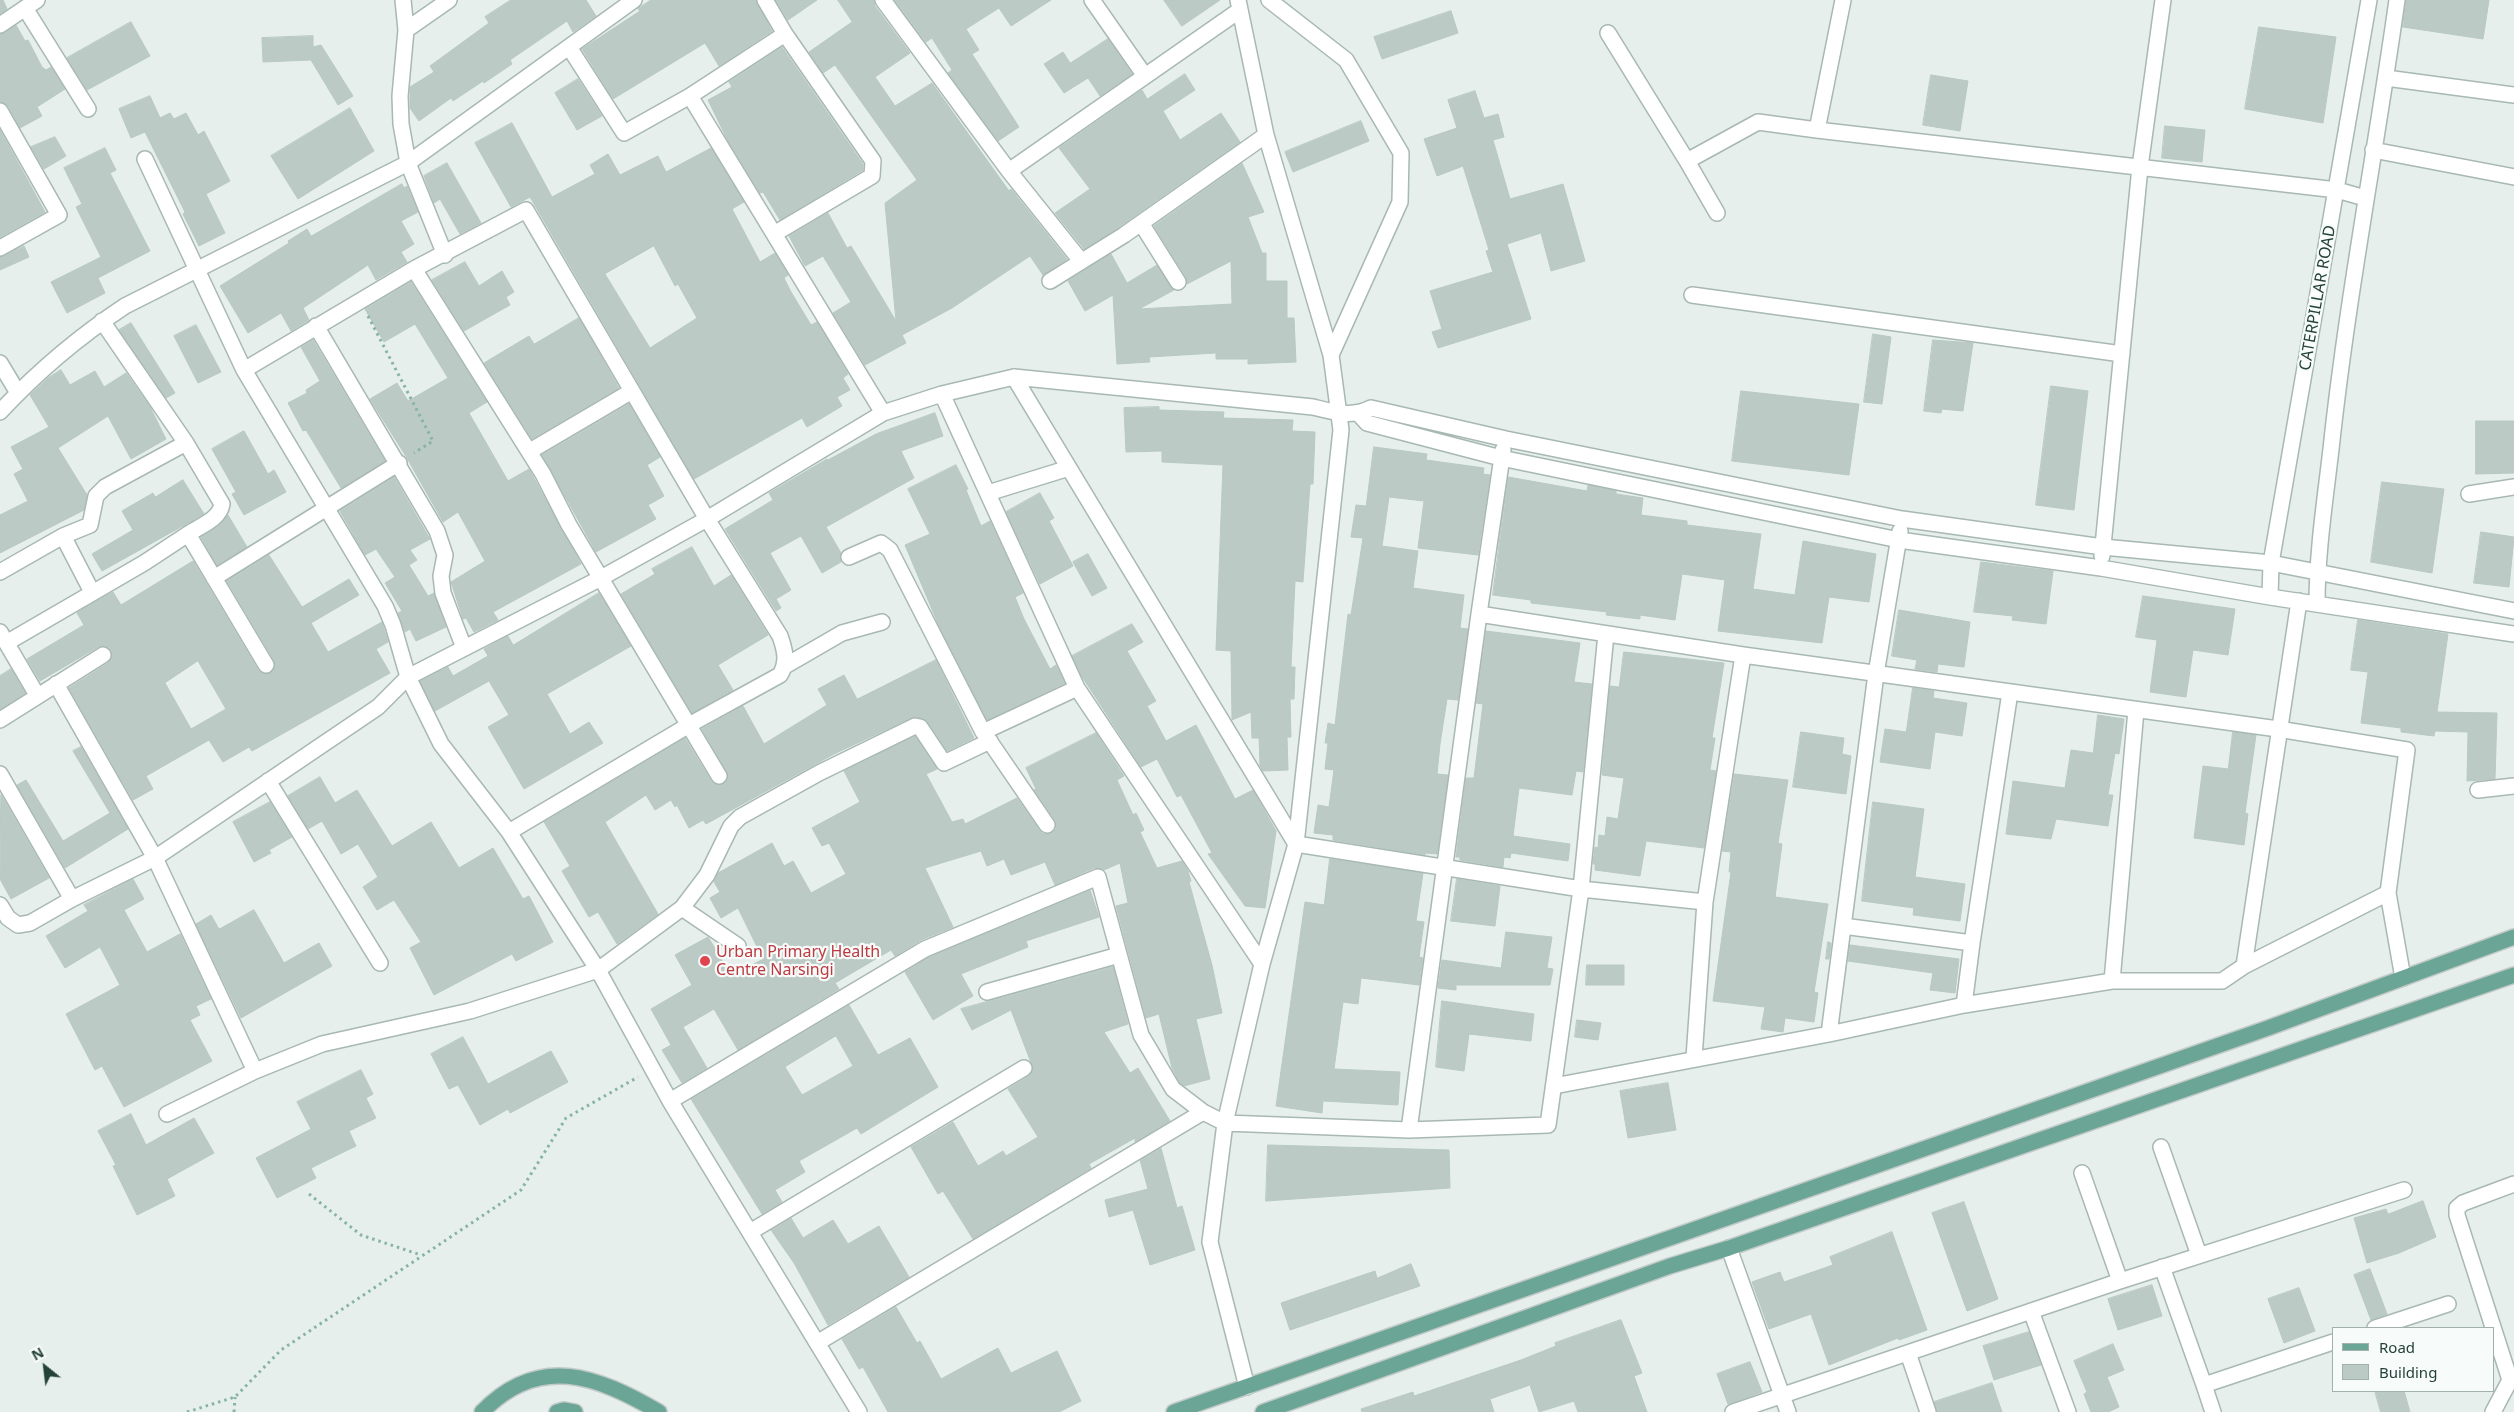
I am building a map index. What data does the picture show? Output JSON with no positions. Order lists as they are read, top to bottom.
{
  "streets": {
    "street": ["CATERPILLAR ROAD"]
  },
  "places": ["Urban Primary Health Centre Narsingi"],
  "legend": ["Road", "Building"],
  "north": "top left"
}
